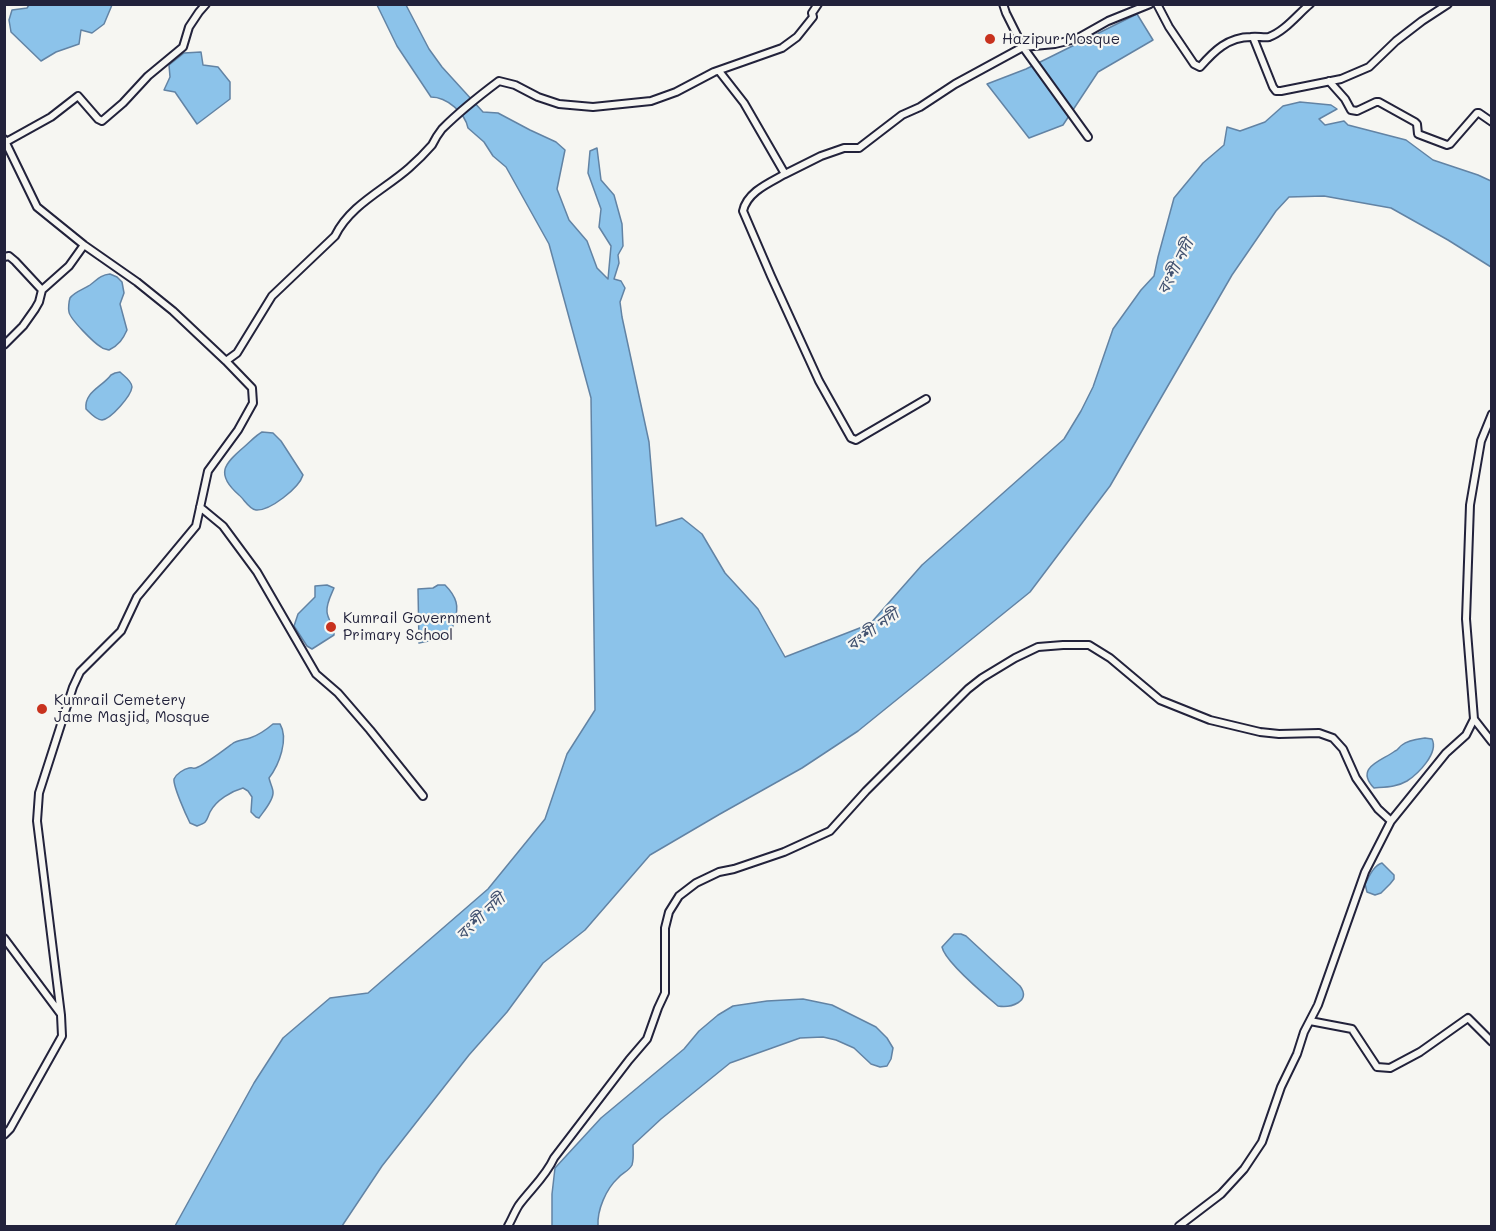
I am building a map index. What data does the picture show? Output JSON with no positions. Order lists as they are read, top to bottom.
{
  "water": ["বংশী নদী"],
  "places": ["Hazipur Mosque", "Kumrail Government Primary School", "Kumrail Cemetery Jame Masjid, Mosque"]
}
